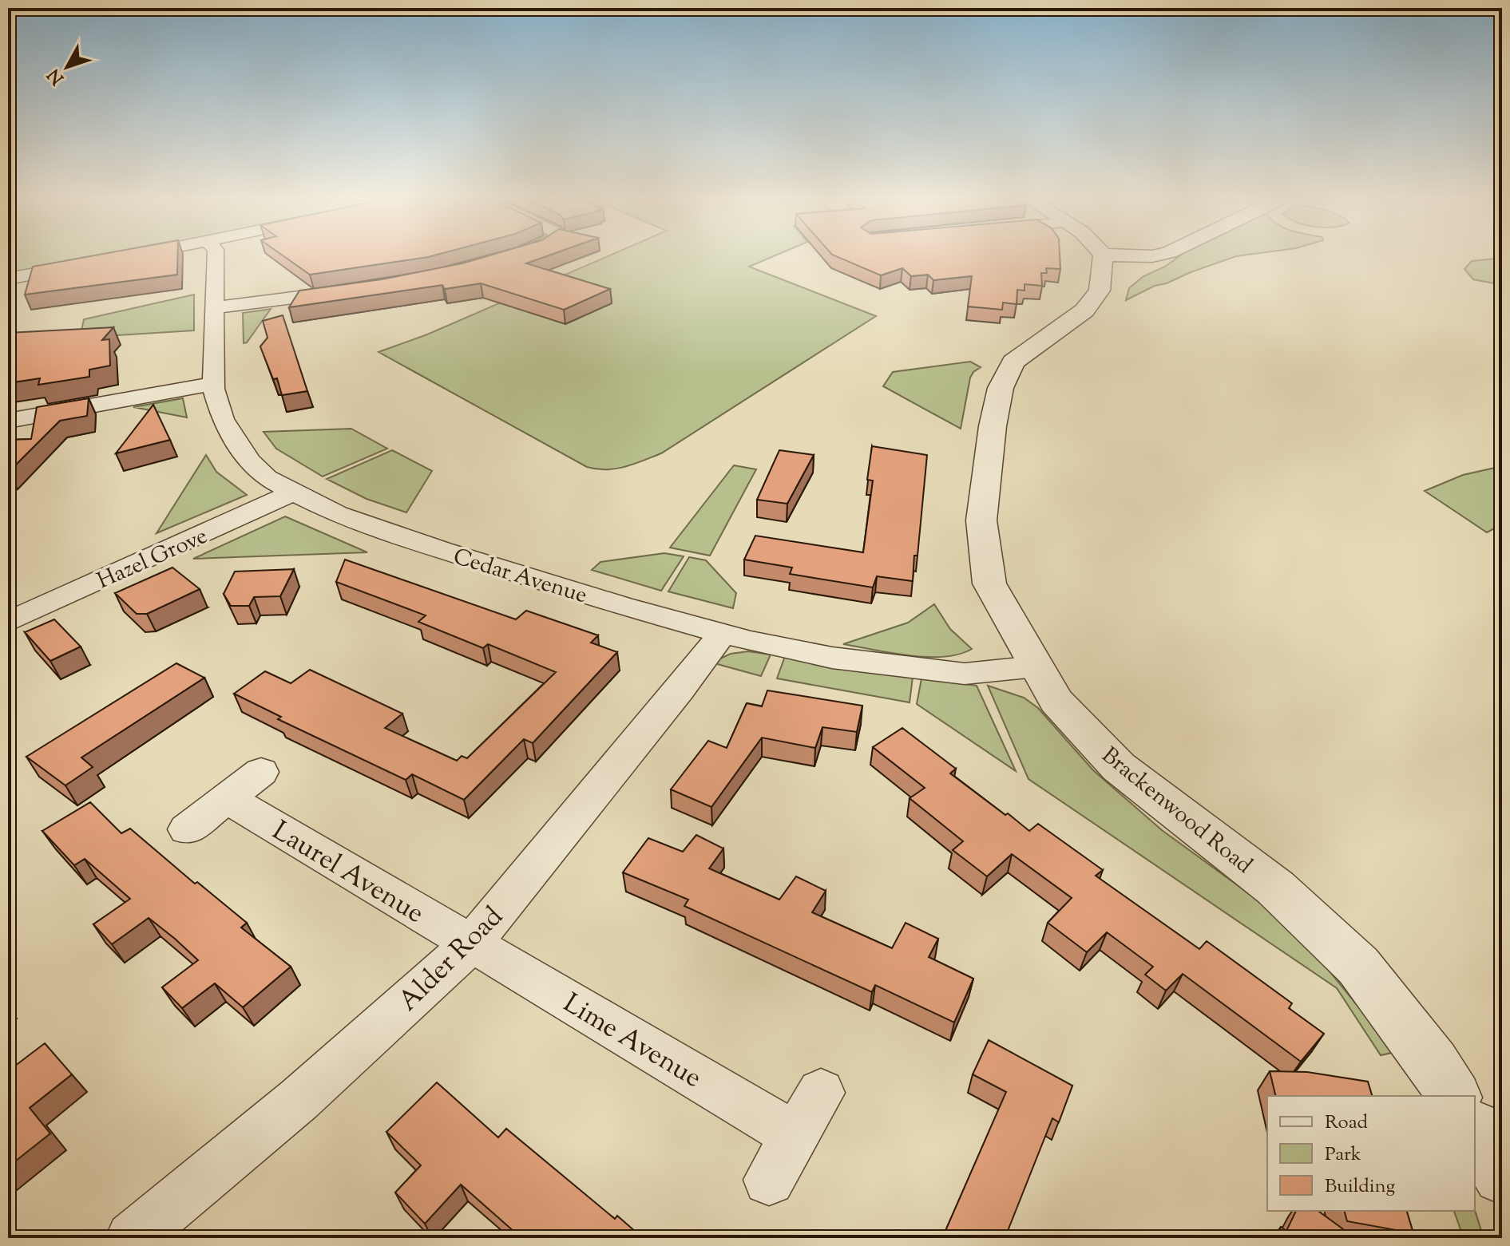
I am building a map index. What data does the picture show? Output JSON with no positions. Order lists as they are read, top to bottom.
{
  "streets": {
    "street": [
      "Hazel Grove",
      "Cedar Avenue",
      "Brackenwood Road",
      "Laurel Avenue",
      "Alder Road",
      "Lime Avenue"
    ]
  },
  "crossings": [
    ["Hazel Grove", "Cedar Avenue"],
    ["Cedar Avenue", "Brackenwood Road"],
    ["Cedar Avenue", "Alder Road"],
    ["Laurel Avenue", "Alder Road"],
    ["Laurel Avenue", "Lime Avenue"],
    ["Alder Road", "Lime Avenue"]
  ],
  "legend": ["Road", "Park", "Building"],
  "north": "bottom left"
}
